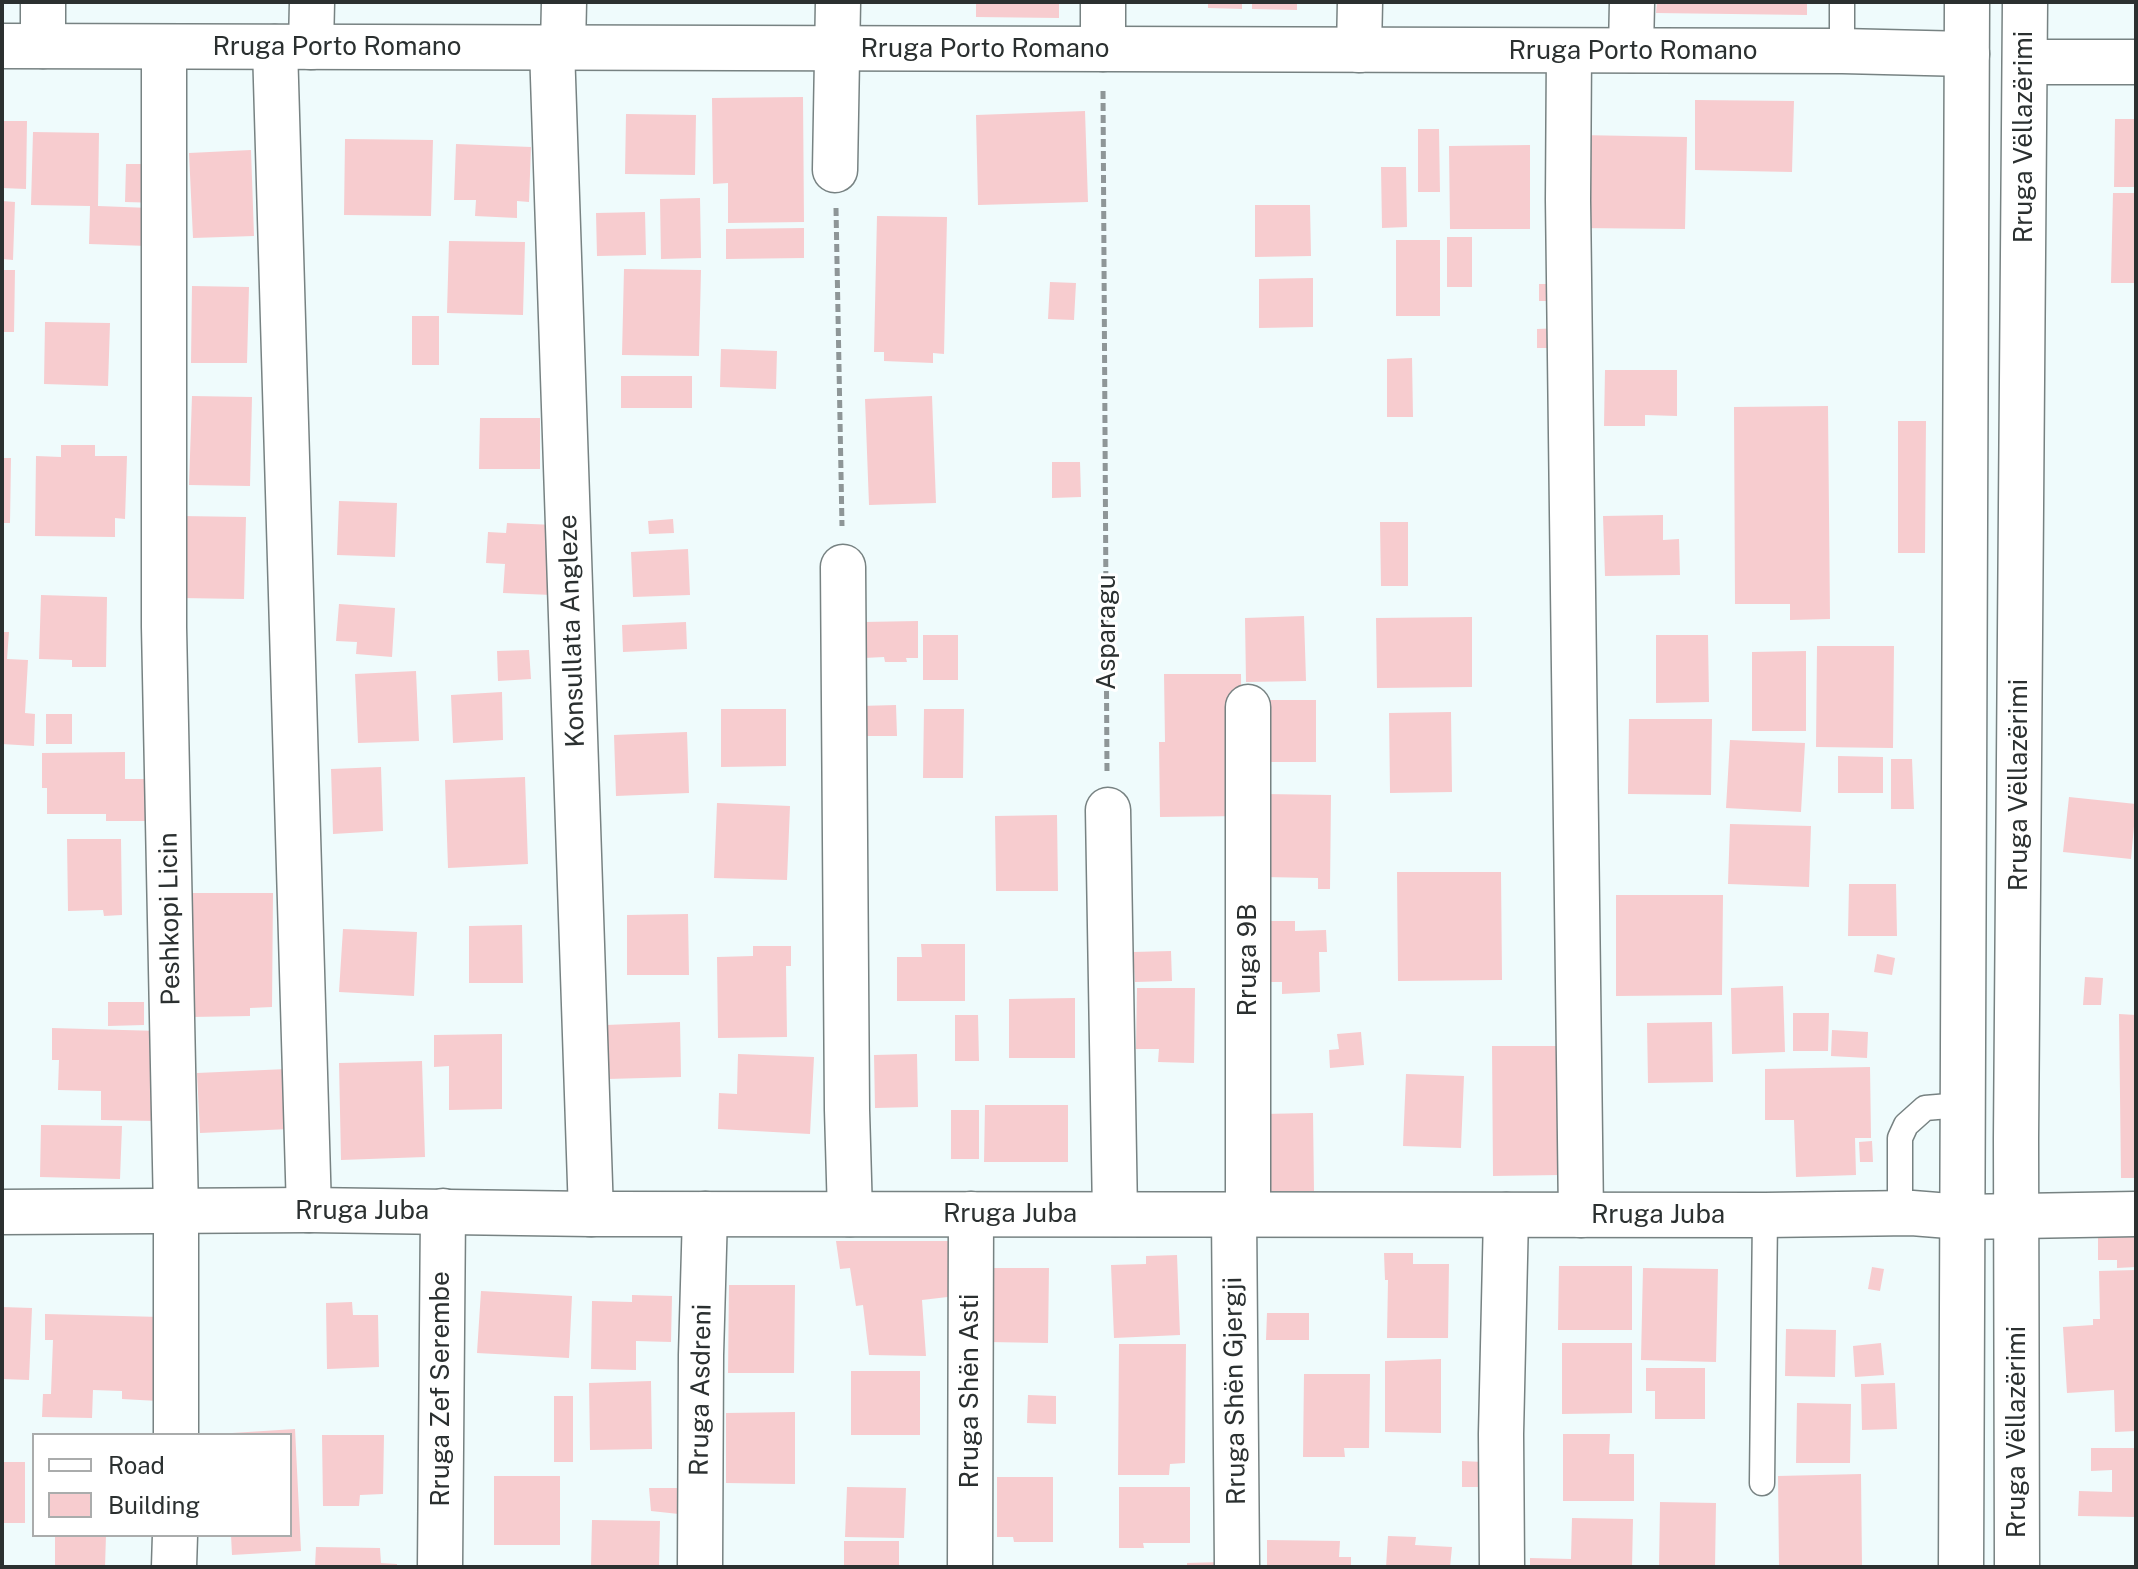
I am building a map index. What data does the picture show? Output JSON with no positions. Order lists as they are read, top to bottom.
{
  "streets": {
    "street": [
      "Rruga Porto Romano",
      "Rruga Vëllazërimi",
      "Konsullata Angleze",
      "Peshkopi Licin",
      "Rruga 9B",
      "Rruga Juba",
      "Rruga Zef Serembe",
      "Rruga Asdreni",
      "Rruga Shën Asti",
      "Rruga Shën Gjergji"
    ],
    "path": ["Asparagu"]
  },
  "crossings": [
    ["Rruga Porto Romano", "Konsullata Angleze"],
    ["Rruga Porto Romano", "Asparagu"],
    ["Rruga Porto Romano", "Peshkopi Licin"],
    ["Rruga Vëllazërimi", "Rruga Juba"],
    ["Konsullata Angleze", "Rruga Juba"],
    ["Peshkopi Licin", "Rruga Juba"],
    ["Rruga 9B", "Rruga Juba"],
    ["Rruga 9B", "Rruga Shën Gjergji"],
    ["Rruga Juba", "Rruga Zef Serembe"],
    ["Rruga Juba", "Rruga Asdreni"],
    ["Rruga Juba", "Rruga Shën Asti"],
    ["Rruga Juba", "Rruga Shën Gjergji"]
  ],
  "legend": ["Road", "Building"]
}
